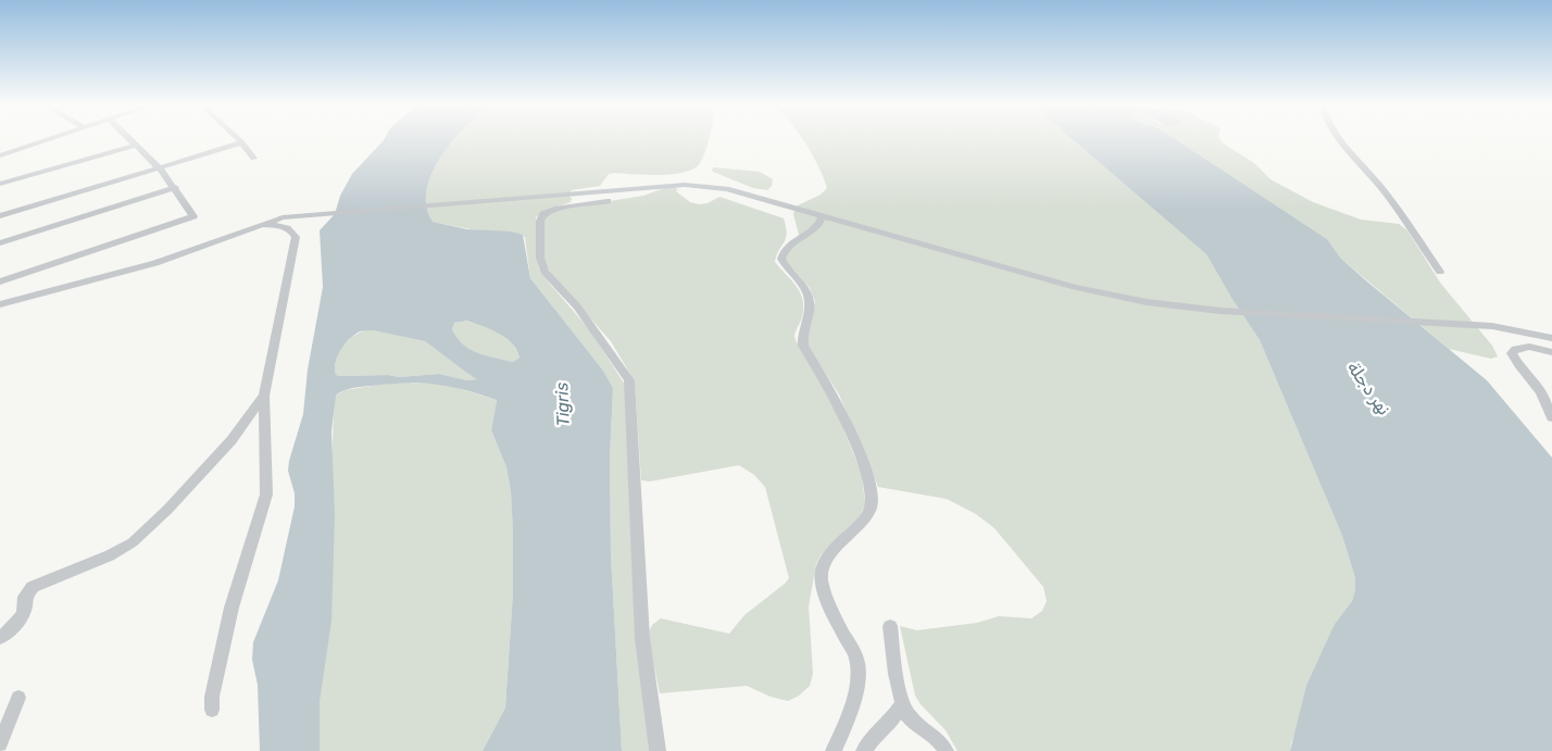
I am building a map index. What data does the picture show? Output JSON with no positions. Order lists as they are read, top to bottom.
{
  "water": ["نهر دجلة", "Tigris"]
}
